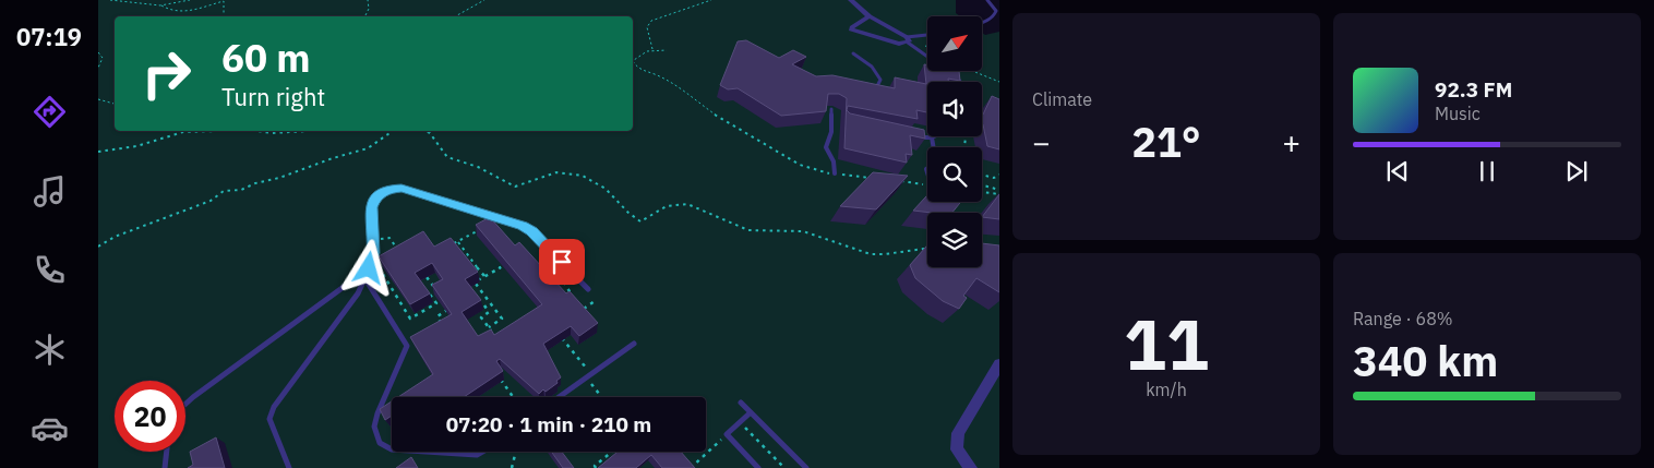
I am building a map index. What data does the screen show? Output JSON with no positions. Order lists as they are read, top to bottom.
{
  "north": "top right",
  "page": {
    "tabs": "07:19",
    "tile": [
      "Climate",
      ["11", "km/h"],
      ["Range · 68%", "340 km"]
    ],
    "turn": ["60 m", "Turn right"],
    "song": ["92.3 FM", "Music"],
    "heat": ["−", "21°", "+"],
    "limit": "20",
    "trip": "07:20 · 1 min · 210 m"
  }
}
